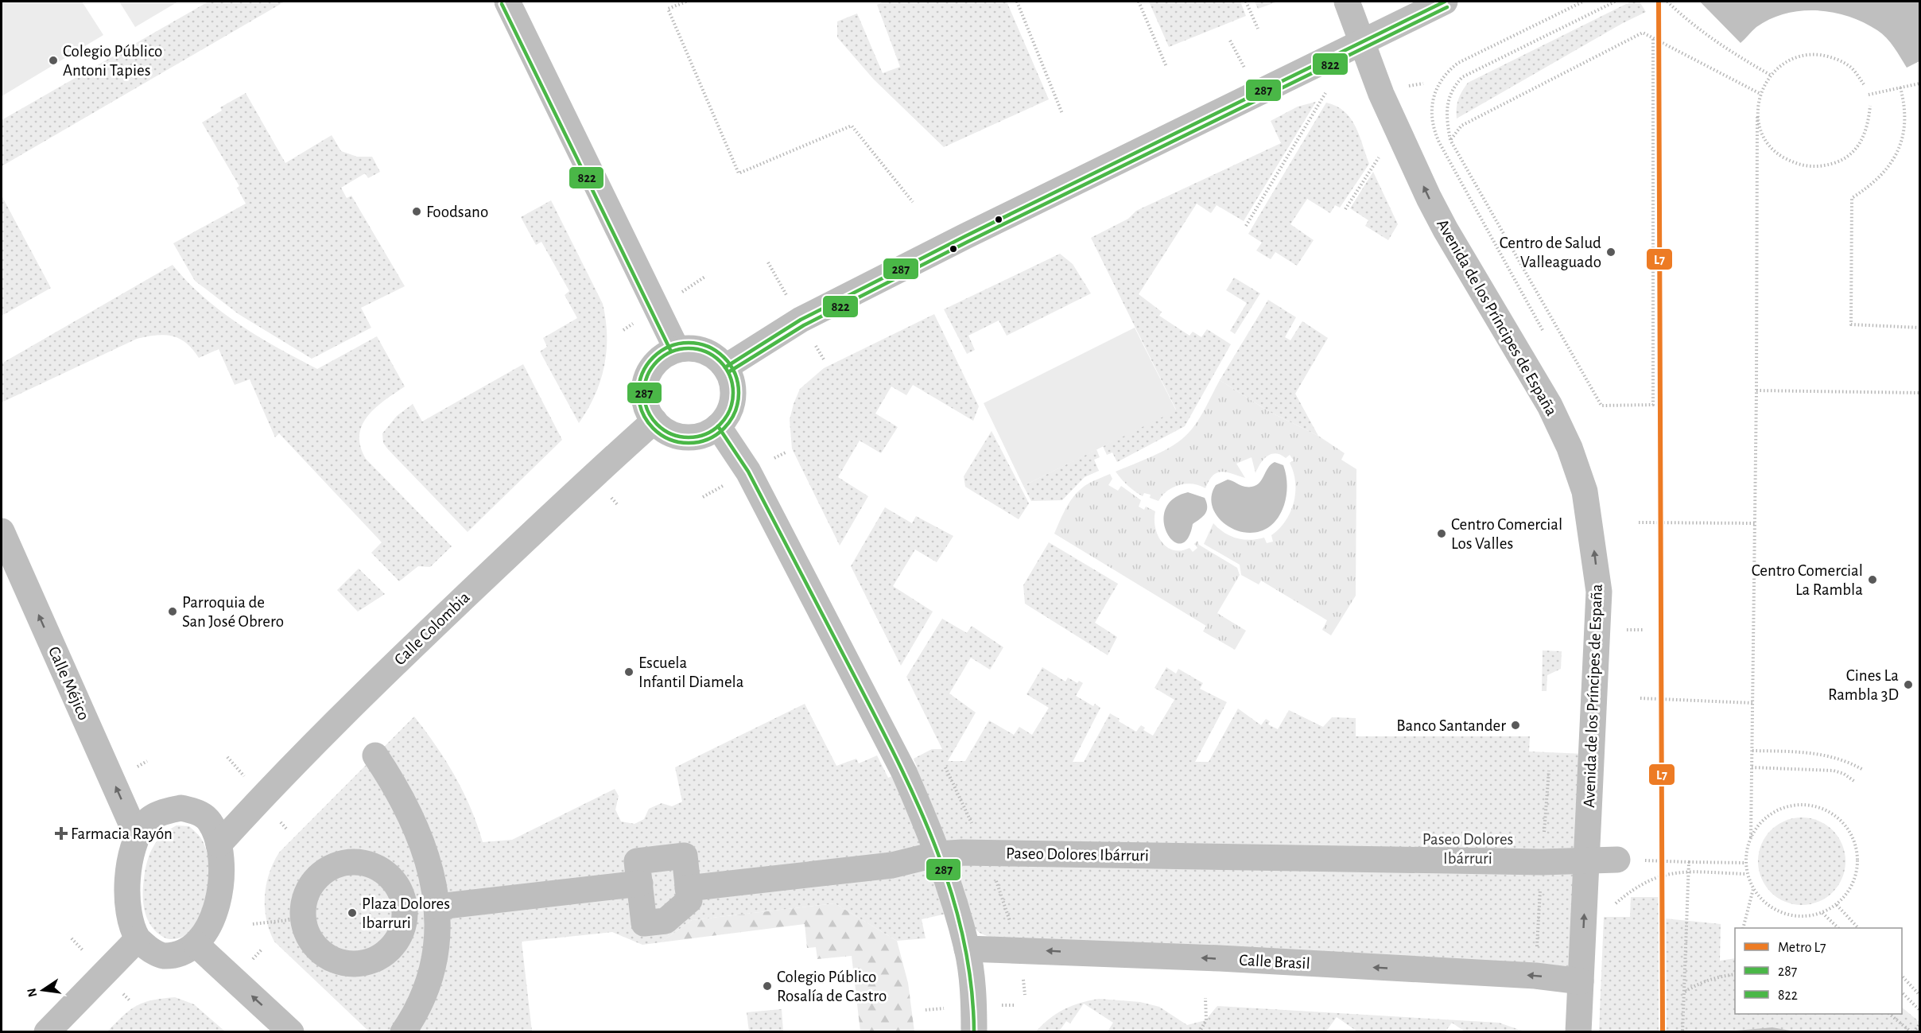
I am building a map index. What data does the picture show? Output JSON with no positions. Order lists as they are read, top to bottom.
{
  "streets": {
    "street": [
      "Avenida de los Príncipes de España",
      "Calle Colombia",
      "Calle Méjico",
      "Paseo Dolores Ibárruri",
      "Calle Brasil"
    ]
  },
  "crossings": [
    ["Avenida de los Príncipes de España", "Paseo Dolores Ibárruri"],
    ["Avenida de los Príncipes de España", "Calle Brasil"],
    ["Calle Colombia", "Calle Méjico"]
  ],
  "one_way": ["Avenida de los Príncipes de España", "Calle Méjico", "Calle Brasil"],
  "parks": ["Paseo Dolores Ibárruri"],
  "places": {
    "other": [
      "Colegio Público Antoni Tapies",
      "Foodsano",
      "Centro de Salud Valleaguado",
      "Centro Comercial Los Valles",
      "Centro Comercial La Rambla",
      "Parroquia de San José Obrero",
      "Escuela Infantil Diamela",
      "Cines La Rambla 3D",
      "Banco Santander",
      "Plaza Dolores Ibarruri",
      "Colegio Público Rosalía de Castro"
    ],
    "health": ["Farmacia Rayón"]
  },
  "lines": ["metro line L7", "transit line 287", "transit line 822"],
  "legend": ["Metro L7", "287", "822"],
  "north": "left"
}
